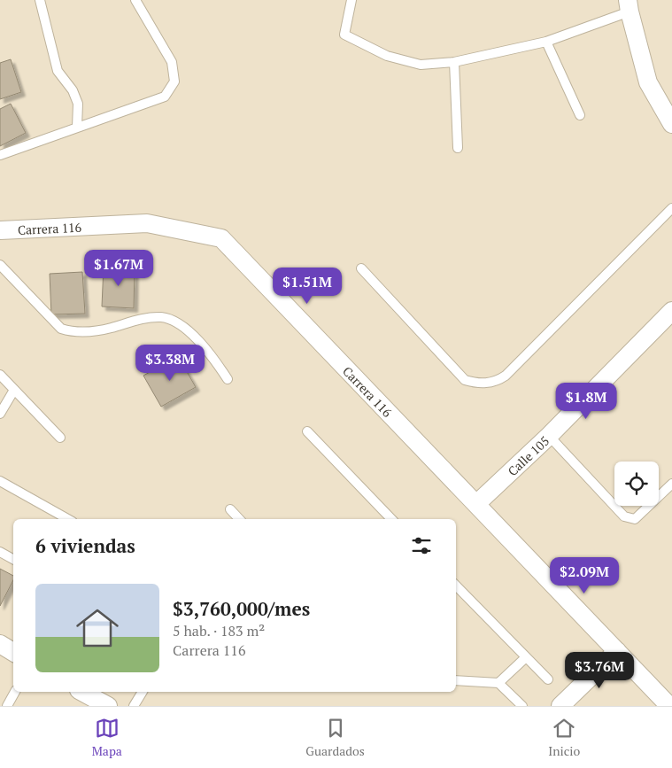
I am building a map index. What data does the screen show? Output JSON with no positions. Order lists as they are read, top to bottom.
{
  "streets": {
    "street": ["Carrera 116", "Calle 105"]
  },
  "crossings": [
    ["Carrera 116", "Calle 105"]
  ],
  "page": {
    "price": [
      "$1.67M",
      "$1.51M",
      "$3.38M",
      "$1.8M",
      "$2.09M",
      "$3.76M"
    ],
    "heading": "6 viviendas",
    "list": [
      {
        "name": "$3,760,000/mes",
        "note": "5 hab. · 183 m² · Carrera 116"
      }
    ],
    "tabs": ["Mapa", "Guardados", "Inicio"]
  }
}
